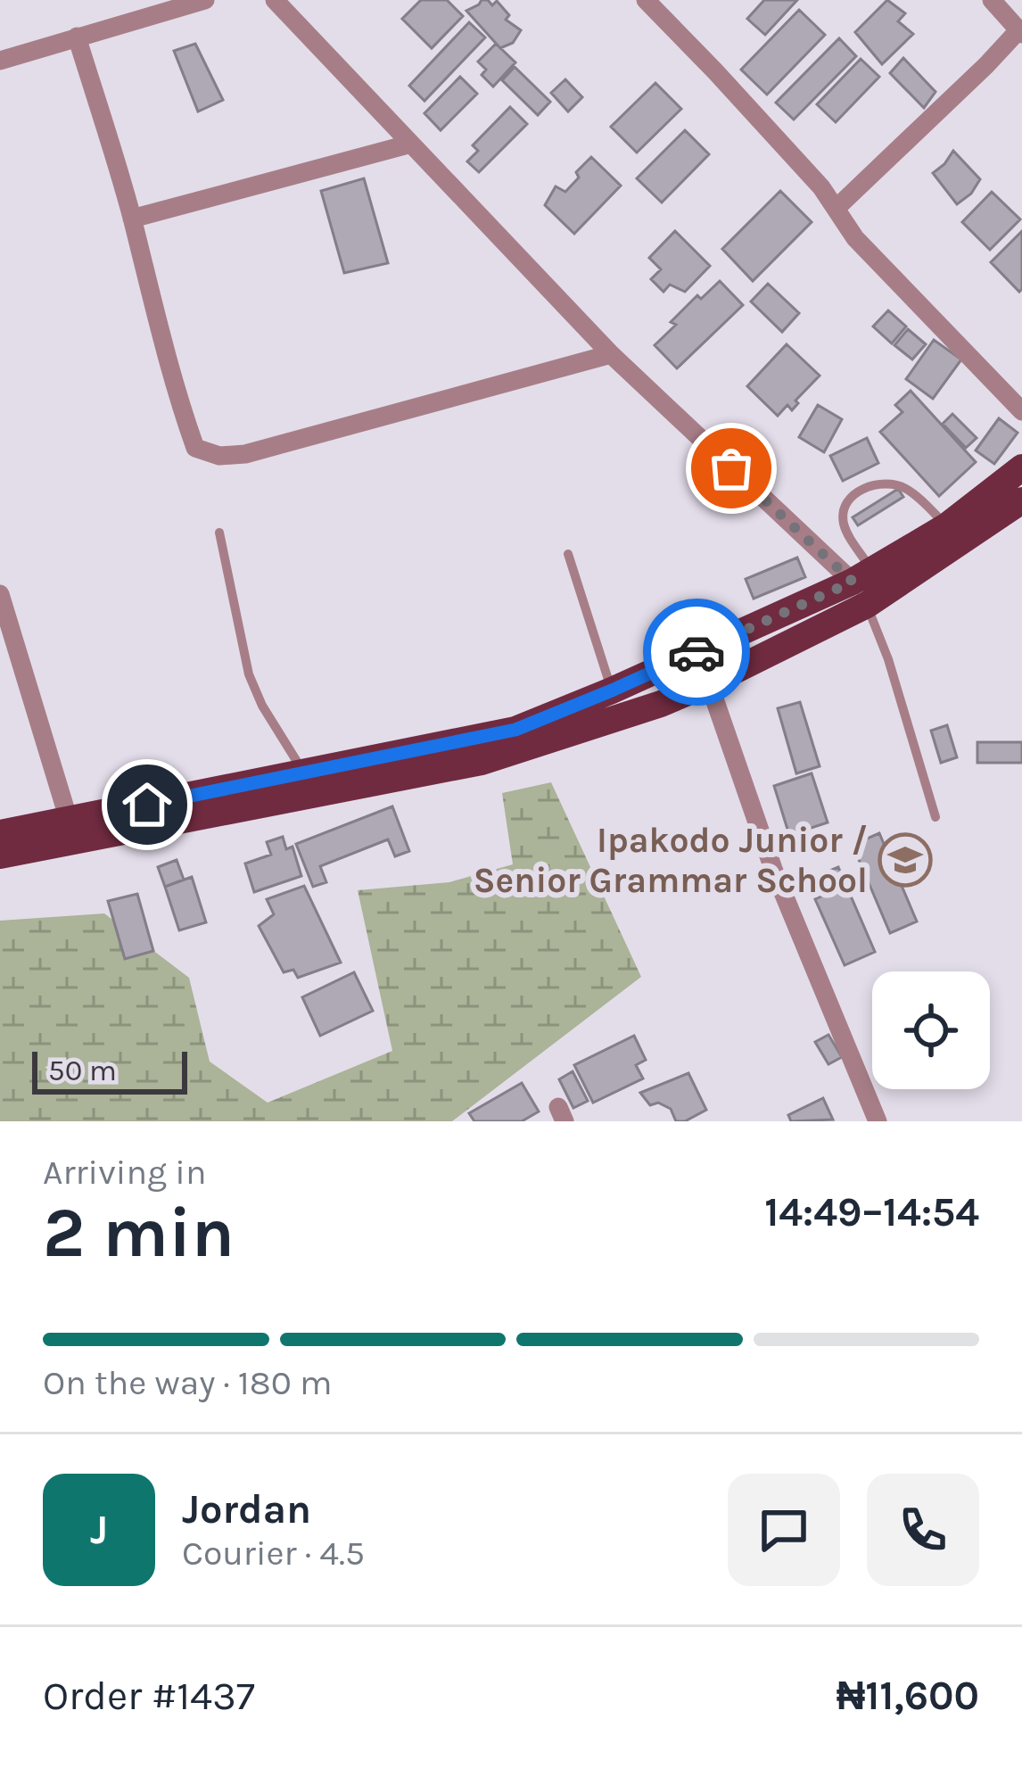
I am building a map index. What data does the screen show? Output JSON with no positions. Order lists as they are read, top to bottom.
{
  "places": {
    "school or university": ["Ipakodo Junior / Senior Grammar School"]
  },
  "scale_bar": "50 m",
  "page": {
    "scale": "50 m",
    "heading": ["2 min", "Arriving in", "14:49–14:54"],
    "panel": [
      "Jordan",
      "Courier · 4.5",
      "Order #1437",
      "₦11,600"
    ],
    "bar": "On the way · 180 m",
    "round": "J"
  }
}
